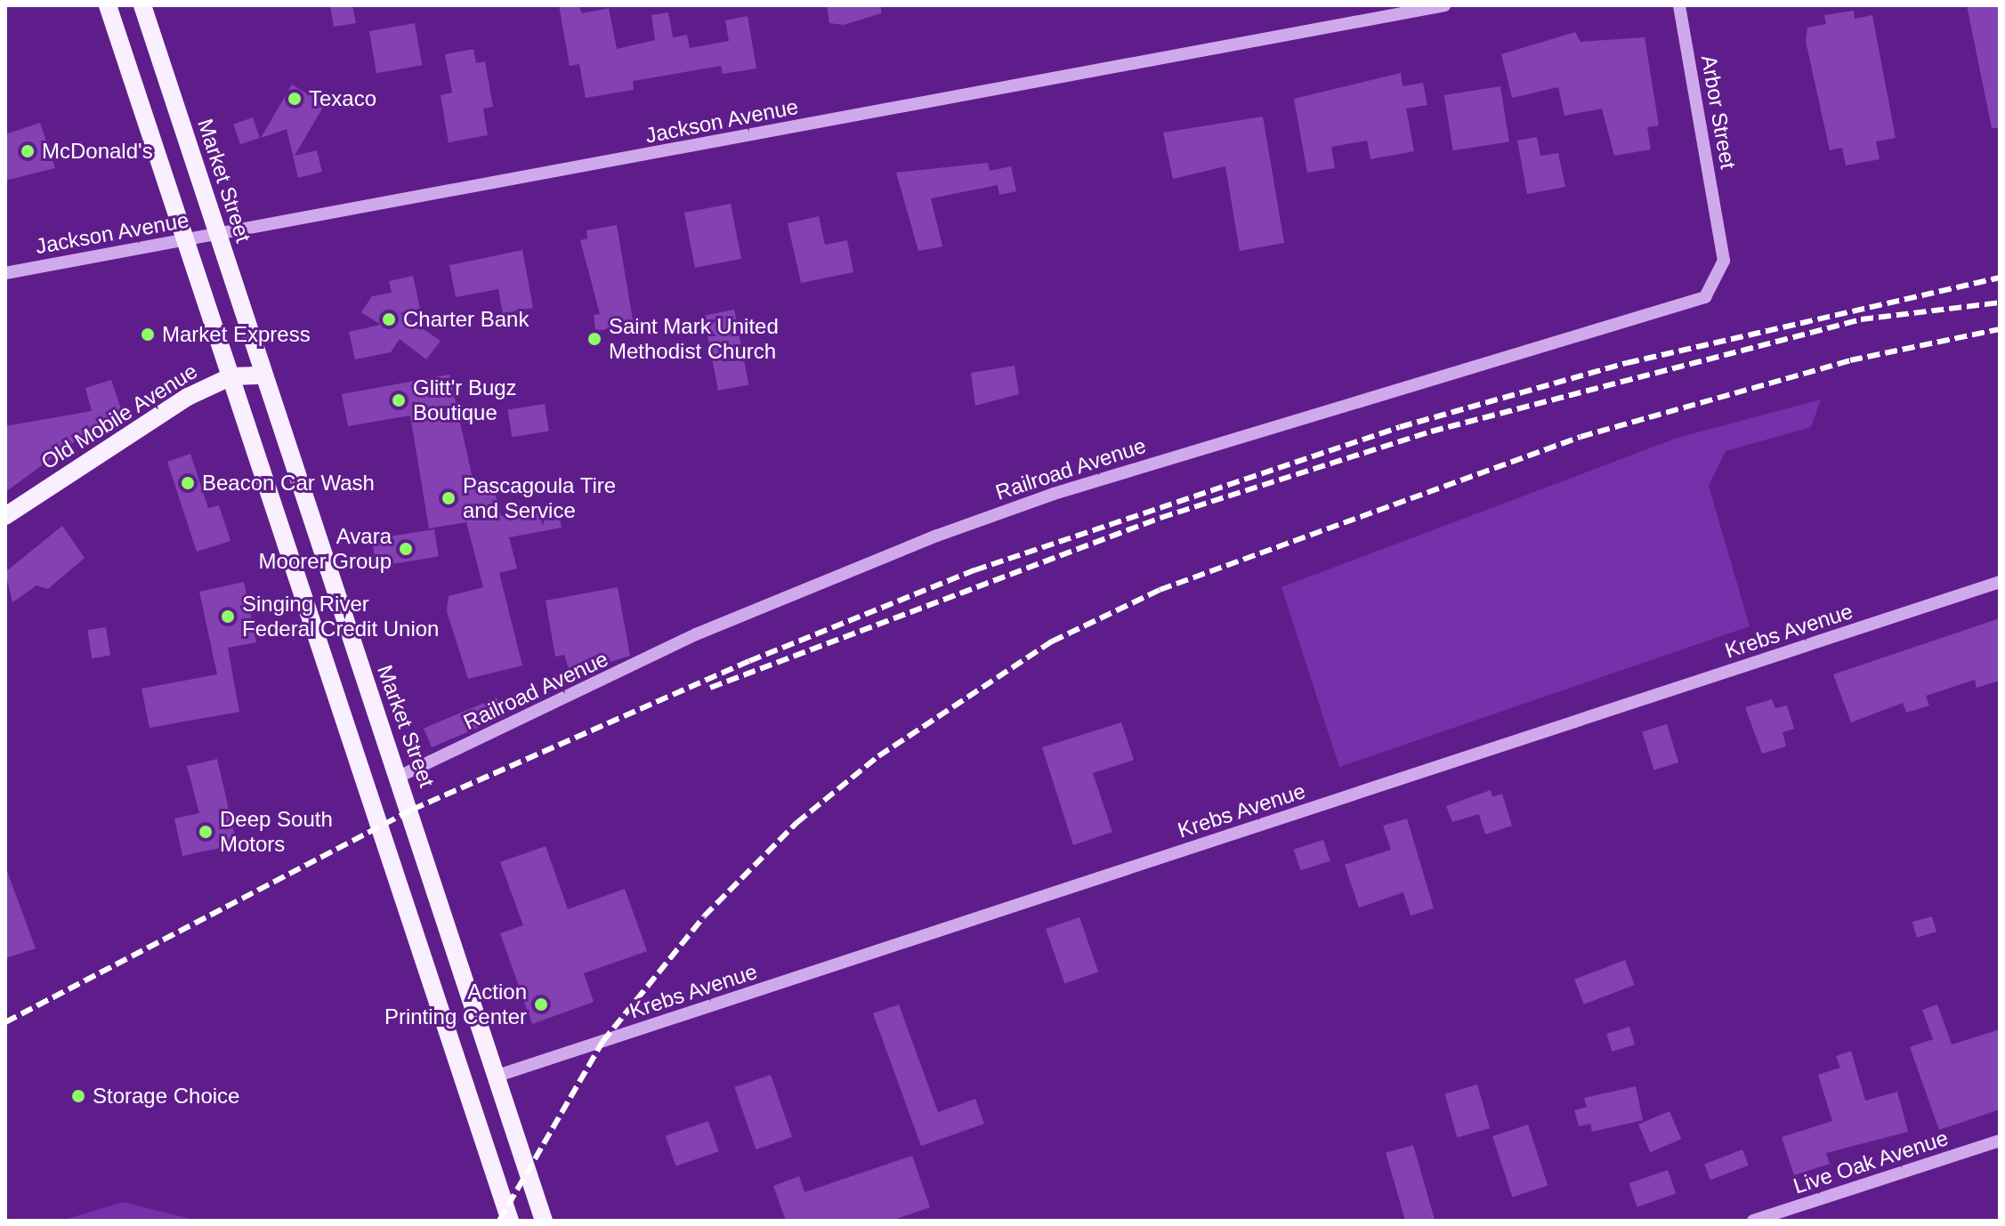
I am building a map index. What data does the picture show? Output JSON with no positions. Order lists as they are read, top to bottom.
{
  "streets": {
    "main road": ["Market Street", "Old Mobile Avenue"],
    "street": [
      "Arbor Street",
      "Jackson Avenue",
      "Railroad Avenue",
      "Krebs Avenue",
      "Live Oak Avenue"
    ]
  },
  "crossings": [
    ["Arbor Street", "Railroad Avenue"],
    ["Jackson Avenue", "Market Street"],
    ["Market Street", "Old Mobile Avenue"],
    ["Market Street", "Railroad Avenue"],
    ["Market Street", "Krebs Avenue"]
  ],
  "places": [
    "Texaco",
    "McDonald's",
    "Charter Bank",
    "Market Express",
    "Saint Mark United Methodist Church",
    "Glitt'r Bugz Boutique",
    "Beacon Car Wash",
    "Pascagoula Tire and Service",
    "Avara Moorer Group",
    "Singing River Federal Credit Union",
    "Deep South Motors",
    "Action Printing Center",
    "Storage Choice"
  ]
}
